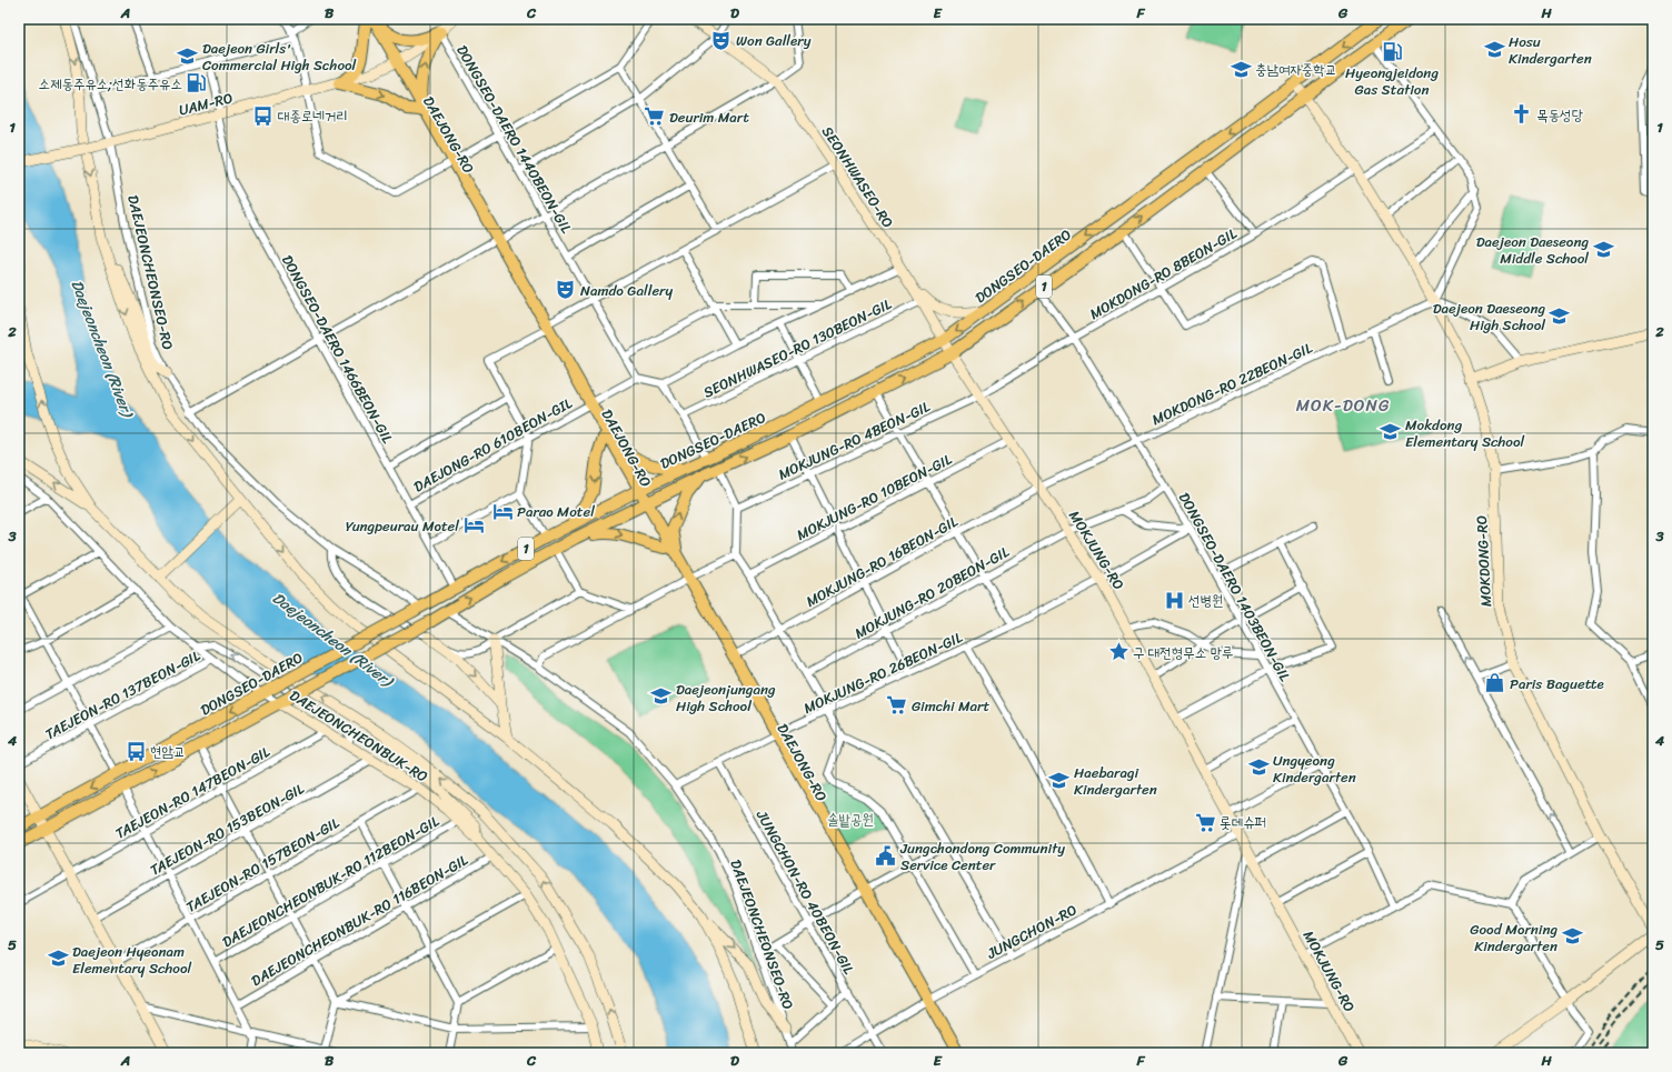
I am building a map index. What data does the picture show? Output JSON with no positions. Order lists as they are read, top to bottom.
{
  "streets": {
    "main road": [
      "UAM-RO",
      "DAEJONG-RO",
      "SEONHWASEO-RO",
      "DONGSEO-DAERO",
      "1",
      "MOKJUNG-RO",
      "MOKDONG-RO",
      "DAEJEONCHEONBUK-RO"
    ],
    "street": [
      "DONGSEO-DAERO 1440BEON-GIL",
      "DAEJEONCHEONSEO-RO",
      "MOKDONG-RO 8BEON-GIL",
      "SEONHWASEO-RO 130BEON-GIL",
      "DONGSEO-DAERO 1466BEON-GIL",
      "MOKDONG-RO 22BEON-GIL",
      "MOKJUNG-RO 4BEON-GIL",
      "DAEJONG-RO 610BEON-GIL",
      "MOKJUNG-RO 10BEON-GIL",
      "MOKJUNG-RO 16BEON-GIL",
      "DONGSEO-DAERO 1403BEON-GIL",
      "MOKJUNG-RO 20BEON-GIL",
      "MOKJUNG-RO 26BEON-GIL",
      "TAEJEON-RO 137BEON-GIL",
      "TAEJEON-RO 147BEON-GIL",
      "TAEJEON-RO 153BEON-GIL",
      "TAEJEON-RO 157BEON-GIL",
      "DAEJEONCHEONBUK-RO 112BEON-GIL",
      "JUNGCHON-RO 40BEON-GIL",
      "DAEJEONCHEONBUK-RO 116BEON-GIL",
      "JUNGCHON-RO"
    ]
  },
  "crossings": [
    ["UAM-RO", "DAEJONG-RO"],
    ["UAM-RO", "DONGSEO-DAERO 1440BEON-GIL"],
    ["UAM-RO", "DAEJEONCHEONSEO-RO"],
    ["UAM-RO", "DONGSEO-DAERO 1466BEON-GIL"],
    ["DAEJONG-RO", "DONGSEO-DAERO"],
    ["DAEJONG-RO", "DAEJONG-RO 610BEON-GIL"],
    ["DAEJONG-RO", "MOKJUNG-RO 16BEON-GIL"],
    ["DAEJONG-RO", "MOKJUNG-RO 26BEON-GIL"],
    ["DAEJONG-RO", "JUNGCHON-RO"],
    ["DONGSEO-DAERO 1440BEON-GIL", "DAEJONG-RO 610BEON-GIL"],
    ["SEONHWASEO-RO", "DONGSEO-DAERO"],
    ["SEONHWASEO-RO", "SEONHWASEO-RO 130BEON-GIL"],
    ["SEONHWASEO-RO", "MOKJUNG-RO"],
    ["DONGSEO-DAERO", "DAEJEONCHEONSEO-RO"],
    ["DONGSEO-DAERO", "DONGSEO-DAERO 1466BEON-GIL"],
    ["DONGSEO-DAERO", "MOKJUNG-RO"],
    ["DONGSEO-DAERO", "MOKDONG-RO"],
    ["DONGSEO-DAERO", "DONGSEO-DAERO 1403BEON-GIL"],
    ["DONGSEO-DAERO", "DAEJEONCHEONBUK-RO"],
    ["DAEJEONCHEONSEO-RO", "MOKJUNG-RO 26BEON-GIL"],
    ["MOKDONG-RO 8BEON-GIL", "MOKJUNG-RO 4BEON-GIL"],
    ["MOKDONG-RO 8BEON-GIL", "MOKJUNG-RO"],
    ["MOKDONG-RO 8BEON-GIL", "MOKDONG-RO"],
    ["MOKDONG-RO 8BEON-GIL", "DONGSEO-DAERO 1403BEON-GIL"],
    ["DONGSEO-DAERO 1466BEON-GIL", "DAEJONG-RO 610BEON-GIL"],
    ["MOKDONG-RO 22BEON-GIL", "MOKJUNG-RO"],
    ["MOKDONG-RO 22BEON-GIL", "MOKJUNG-RO 16BEON-GIL"],
    ["MOKDONG-RO 22BEON-GIL", "MOKDONG-RO"],
    ["MOKDONG-RO 22BEON-GIL", "DONGSEO-DAERO 1403BEON-GIL"],
    ["MOKJUNG-RO 4BEON-GIL", "MOKJUNG-RO"],
    ["MOKJUNG-RO 10BEON-GIL", "MOKJUNG-RO"],
    ["MOKJUNG-RO", "MOKJUNG-RO 16BEON-GIL"],
    ["MOKJUNG-RO", "MOKJUNG-RO 20BEON-GIL"],
    ["MOKJUNG-RO", "MOKJUNG-RO 26BEON-GIL"],
    ["MOKJUNG-RO", "JUNGCHON-RO"],
    ["DONGSEO-DAERO 1403BEON-GIL", "MOKJUNG-RO 20BEON-GIL"],
    ["DONGSEO-DAERO 1403BEON-GIL", "MOKJUNG-RO 26BEON-GIL"],
    ["MOKJUNG-RO 26BEON-GIL", "JUNGCHON-RO 40BEON-GIL"],
    ["TAEJEON-RO 137BEON-GIL", "DAEJEONCHEONBUK-RO"],
    ["DAEJEONCHEONBUK-RO", "TAEJEON-RO 147BEON-GIL"],
    ["DAEJEONCHEONBUK-RO", "TAEJEON-RO 153BEON-GIL"],
    ["DAEJEONCHEONBUK-RO", "TAEJEON-RO 157BEON-GIL"],
    ["DAEJEONCHEONBUK-RO", "DAEJEONCHEONBUK-RO 112BEON-GIL"],
    ["DAEJEONCHEONBUK-RO", "DAEJEONCHEONBUK-RO 116BEON-GIL"],
    ["JUNGCHON-RO 40BEON-GIL", "JUNGCHON-RO"]
  ],
  "districts": ["MOK-DONG"],
  "water": ["Daejeoncheon (River)"],
  "parks": ["솔밭공원"],
  "places": {
    "theatre": ["Won Gallery", "Namdo Gallery"],
    "school or university": [
      "Hosu Kindergarten",
      "Daejeon Girls' Commercial High School",
      "충남여자중학교",
      "Daejeon Daeseong Middle School",
      "Daejeon Daeseong High School",
      "Mokdong Elementary School",
      "Daejeonjungang High School",
      "Ungyeong Kindergarten",
      "Haebaragi Kindergarten",
      "Good Morning Kindergarten",
      "Daejeon Hyeonam Elementary School"
    ],
    "fuel station": ["Hyeongjeidong Gas Station", "소제동주유소;선화동주유소"],
    "church": ["목동성당"],
    "bus stop": ["대종로네거리", "현암교"],
    "supermarket": ["Deurim Mart", "Gimchi Mart", "롯데슈퍼"],
    "hotel": ["Parao Motel", "Yungpeurau Motel"],
    "hospital": ["선병원"],
    "place": ["구 대전형무소 망루"],
    "shop": ["Paris Baguette"],
    "public building": ["Jungchondong Community Service Center"]
  },
  "grid": {
    "columns": [
      "A",
      "B",
      "C",
      "D",
      "E",
      "F",
      "G",
      "H"
    ],
    "rows": [
      "1",
      "2",
      "3",
      "4",
      "5"
    ]
  }
}
